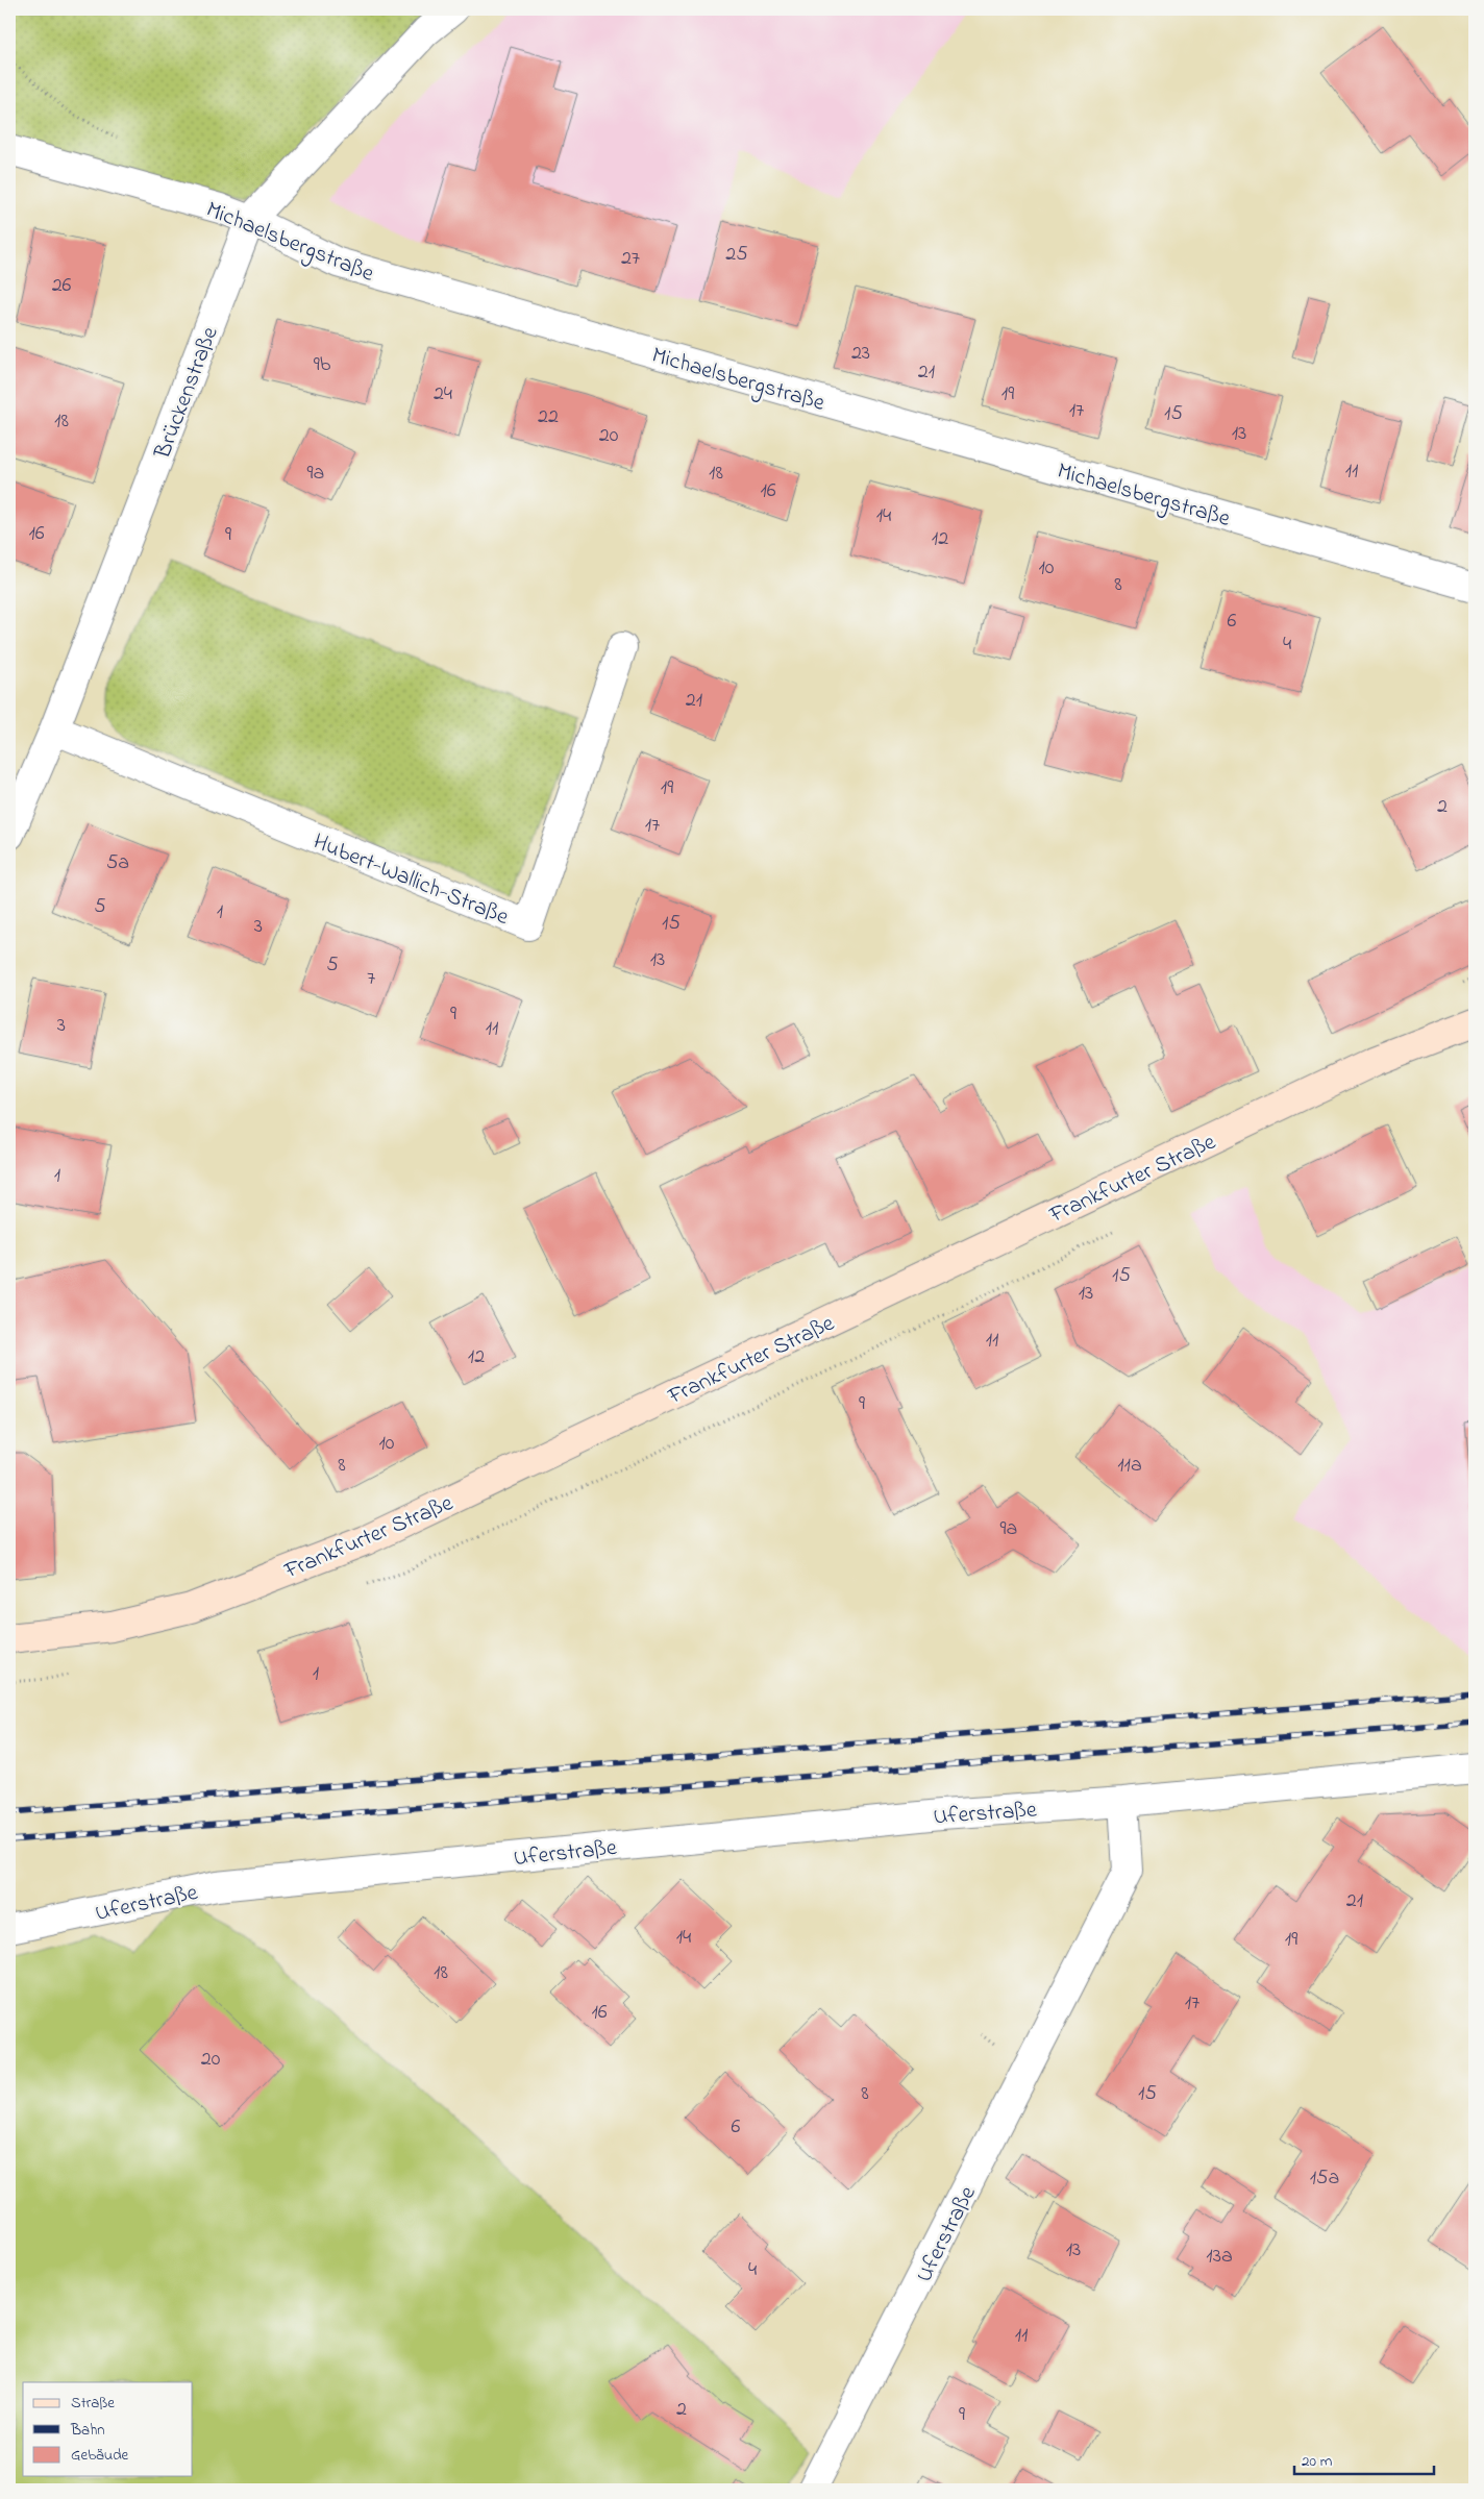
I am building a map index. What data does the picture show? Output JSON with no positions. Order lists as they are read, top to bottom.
{
  "streets": {
    "main road": ["Frankfurter Straße"],
    "street": [
      "Michaelsbergstraße",
      "Brückenstraße",
      "Hubert-Wallich-Straße",
      "Uferstraße"
    ]
  },
  "crossings": [
    ["Michaelsbergstraße", "Brückenstraße"],
    ["Brückenstraße", "Hubert-Wallich-Straße"]
  ],
  "house_numbers": [
    "25",
    "27",
    "26",
    "23",
    "9b",
    "21",
    "24",
    "19",
    "17",
    "15",
    "22",
    "18",
    "13",
    "20",
    "11",
    "9a",
    "18",
    "16",
    "14",
    "16",
    "9",
    "12",
    "10",
    "8",
    "6",
    "4",
    "21",
    "19",
    "2",
    "17",
    "5a",
    "5",
    "1",
    "15",
    "3",
    "13",
    "5",
    "7",
    "9",
    "3",
    "11",
    "1",
    "15",
    "13",
    "11",
    "12",
    "9",
    "10",
    "8",
    "11a",
    "9a",
    "1",
    "21",
    "14",
    "19",
    "18",
    "17",
    "16",
    "20",
    "8",
    "15",
    "6",
    "15a",
    "13",
    "13a",
    "4",
    "11",
    "2",
    "9"
  ],
  "legend": ["Straße", "Bahn", "Gebäude"],
  "scale_bar": "20 m"
}
